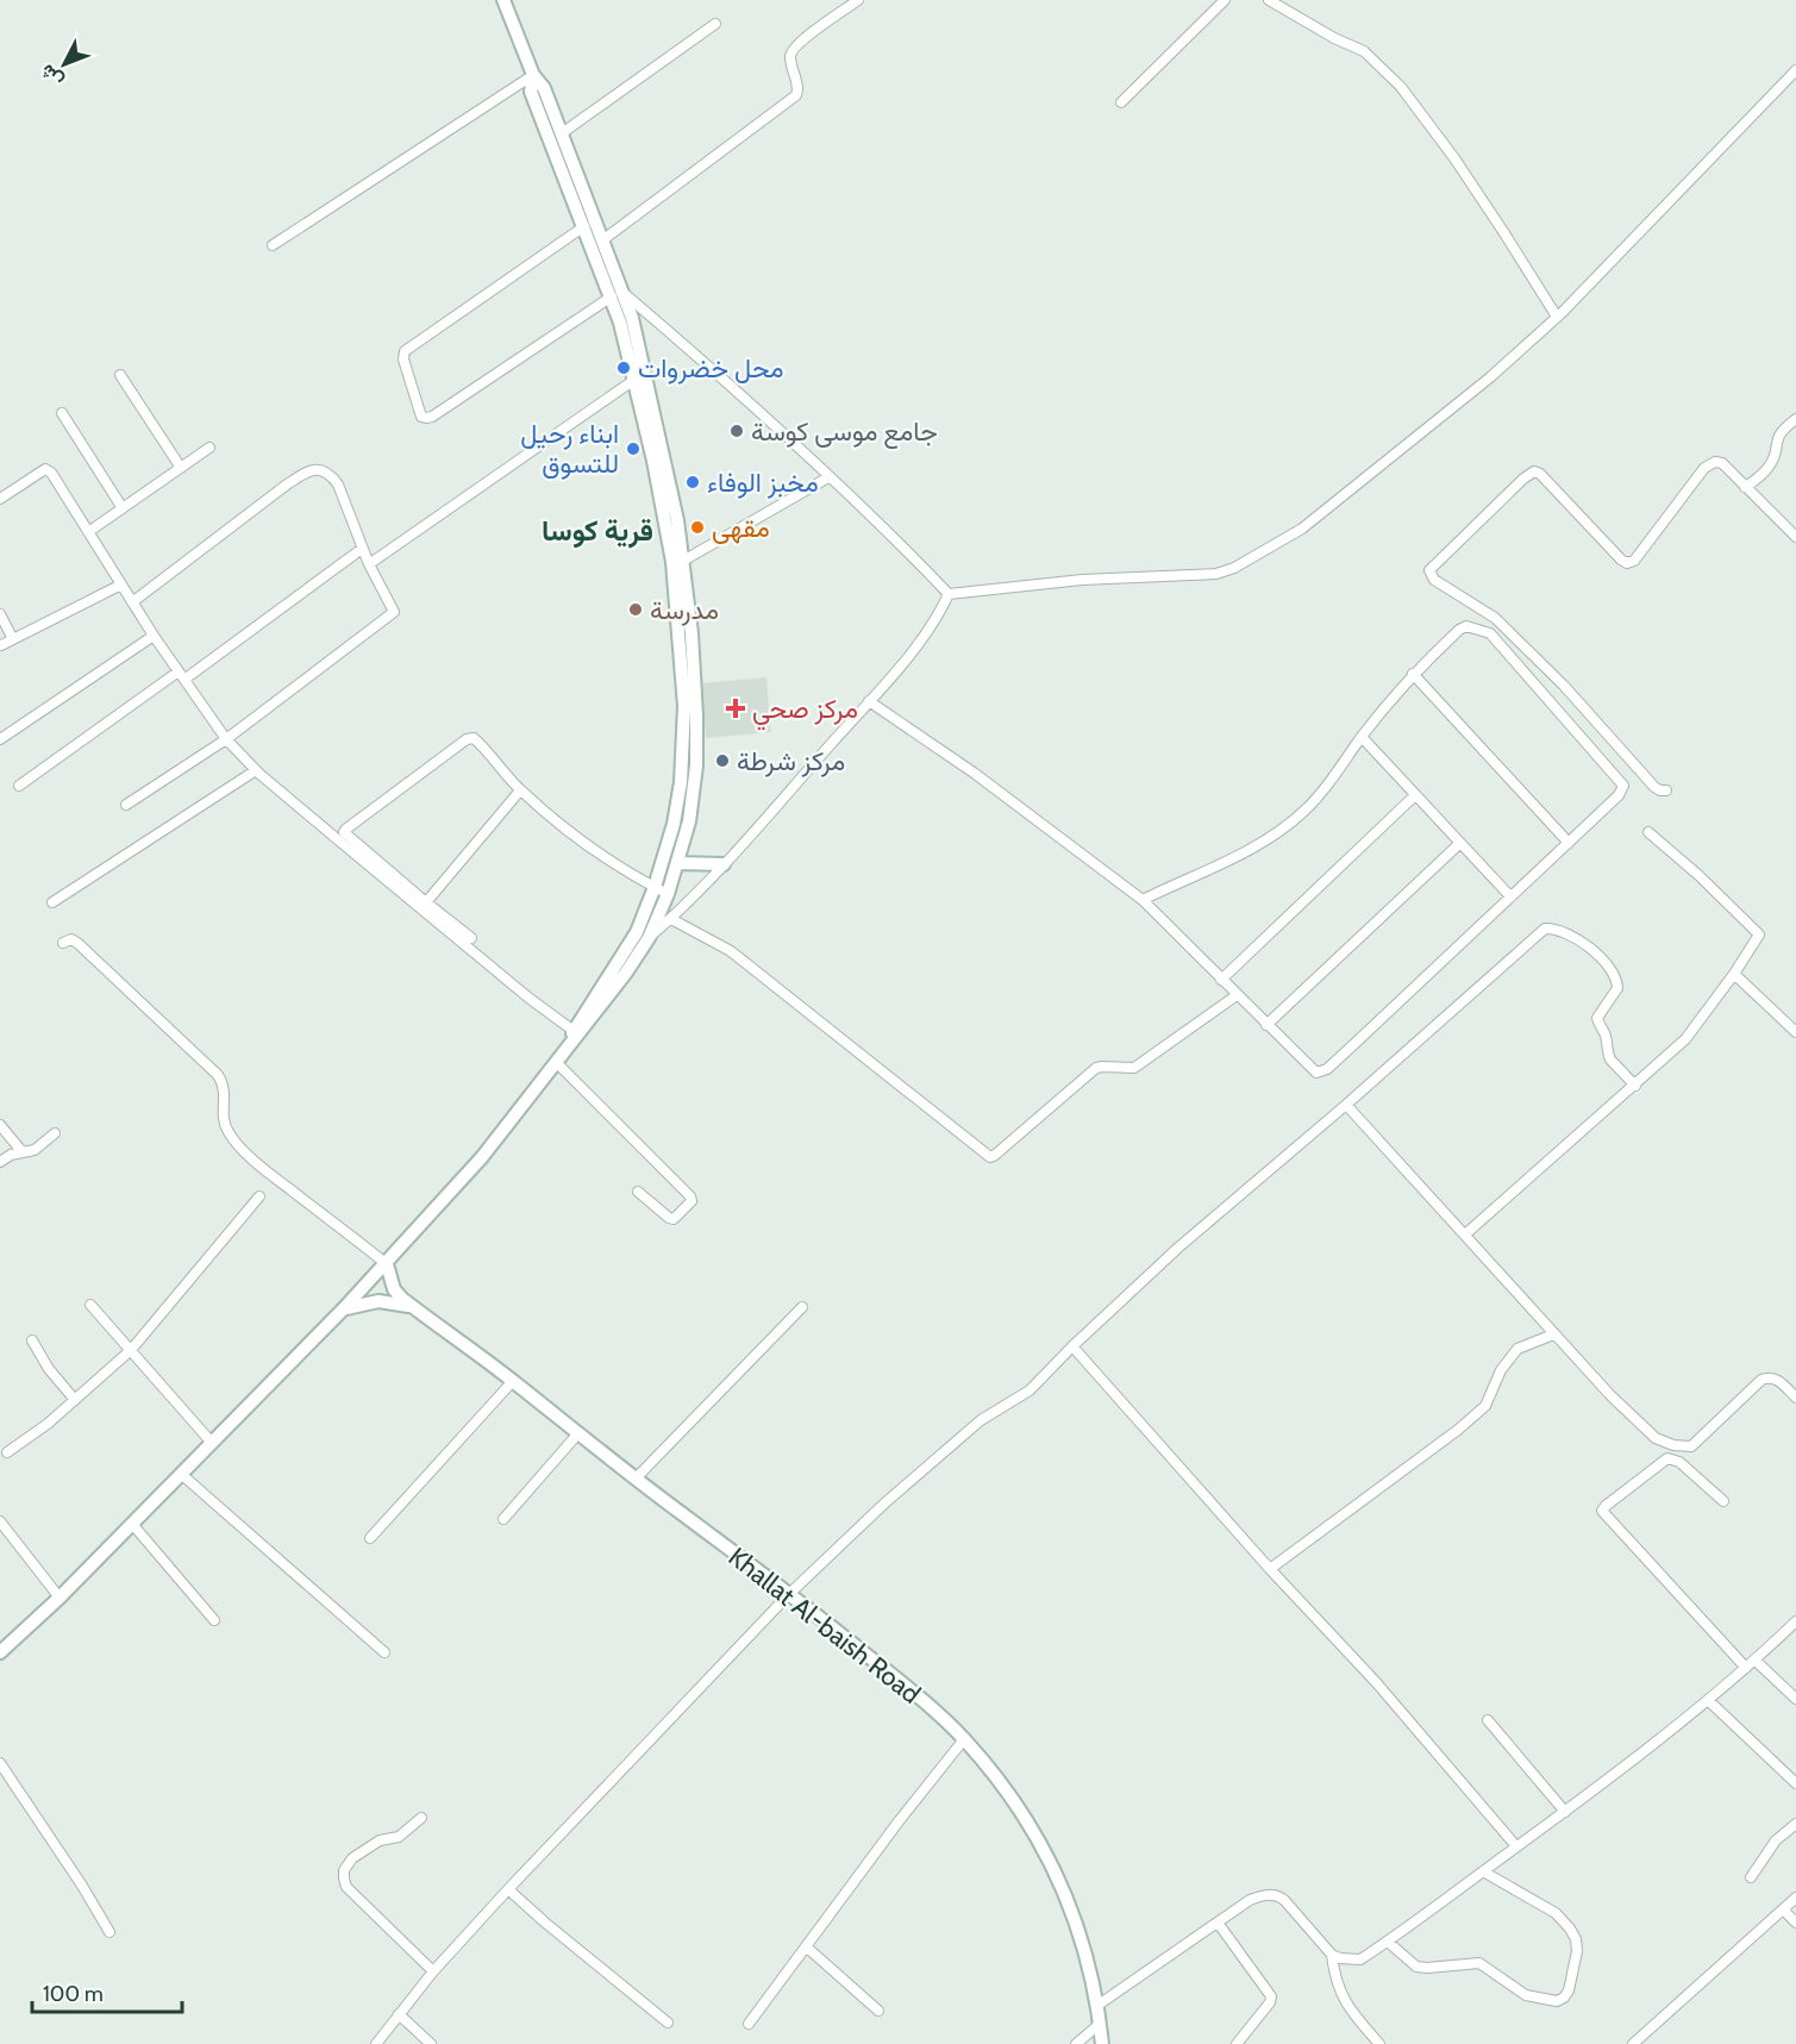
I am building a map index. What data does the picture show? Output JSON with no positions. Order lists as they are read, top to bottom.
{
  "streets": {
    "street": ["Khallat Al-baish Road"]
  },
  "districts": ["قرية كوسا"],
  "places": {
    "other": [
      "محل خضروات",
      "جامع موسى كوسة",
      "ابناء رحيل للتسوق",
      "مخبز الوفاء",
      "مقهى",
      "مدرسة",
      "مركز شرطة"
    ],
    "health": ["مركز صحي"]
  },
  "scale_bar": "100 m",
  "north": "bottom left"
}
